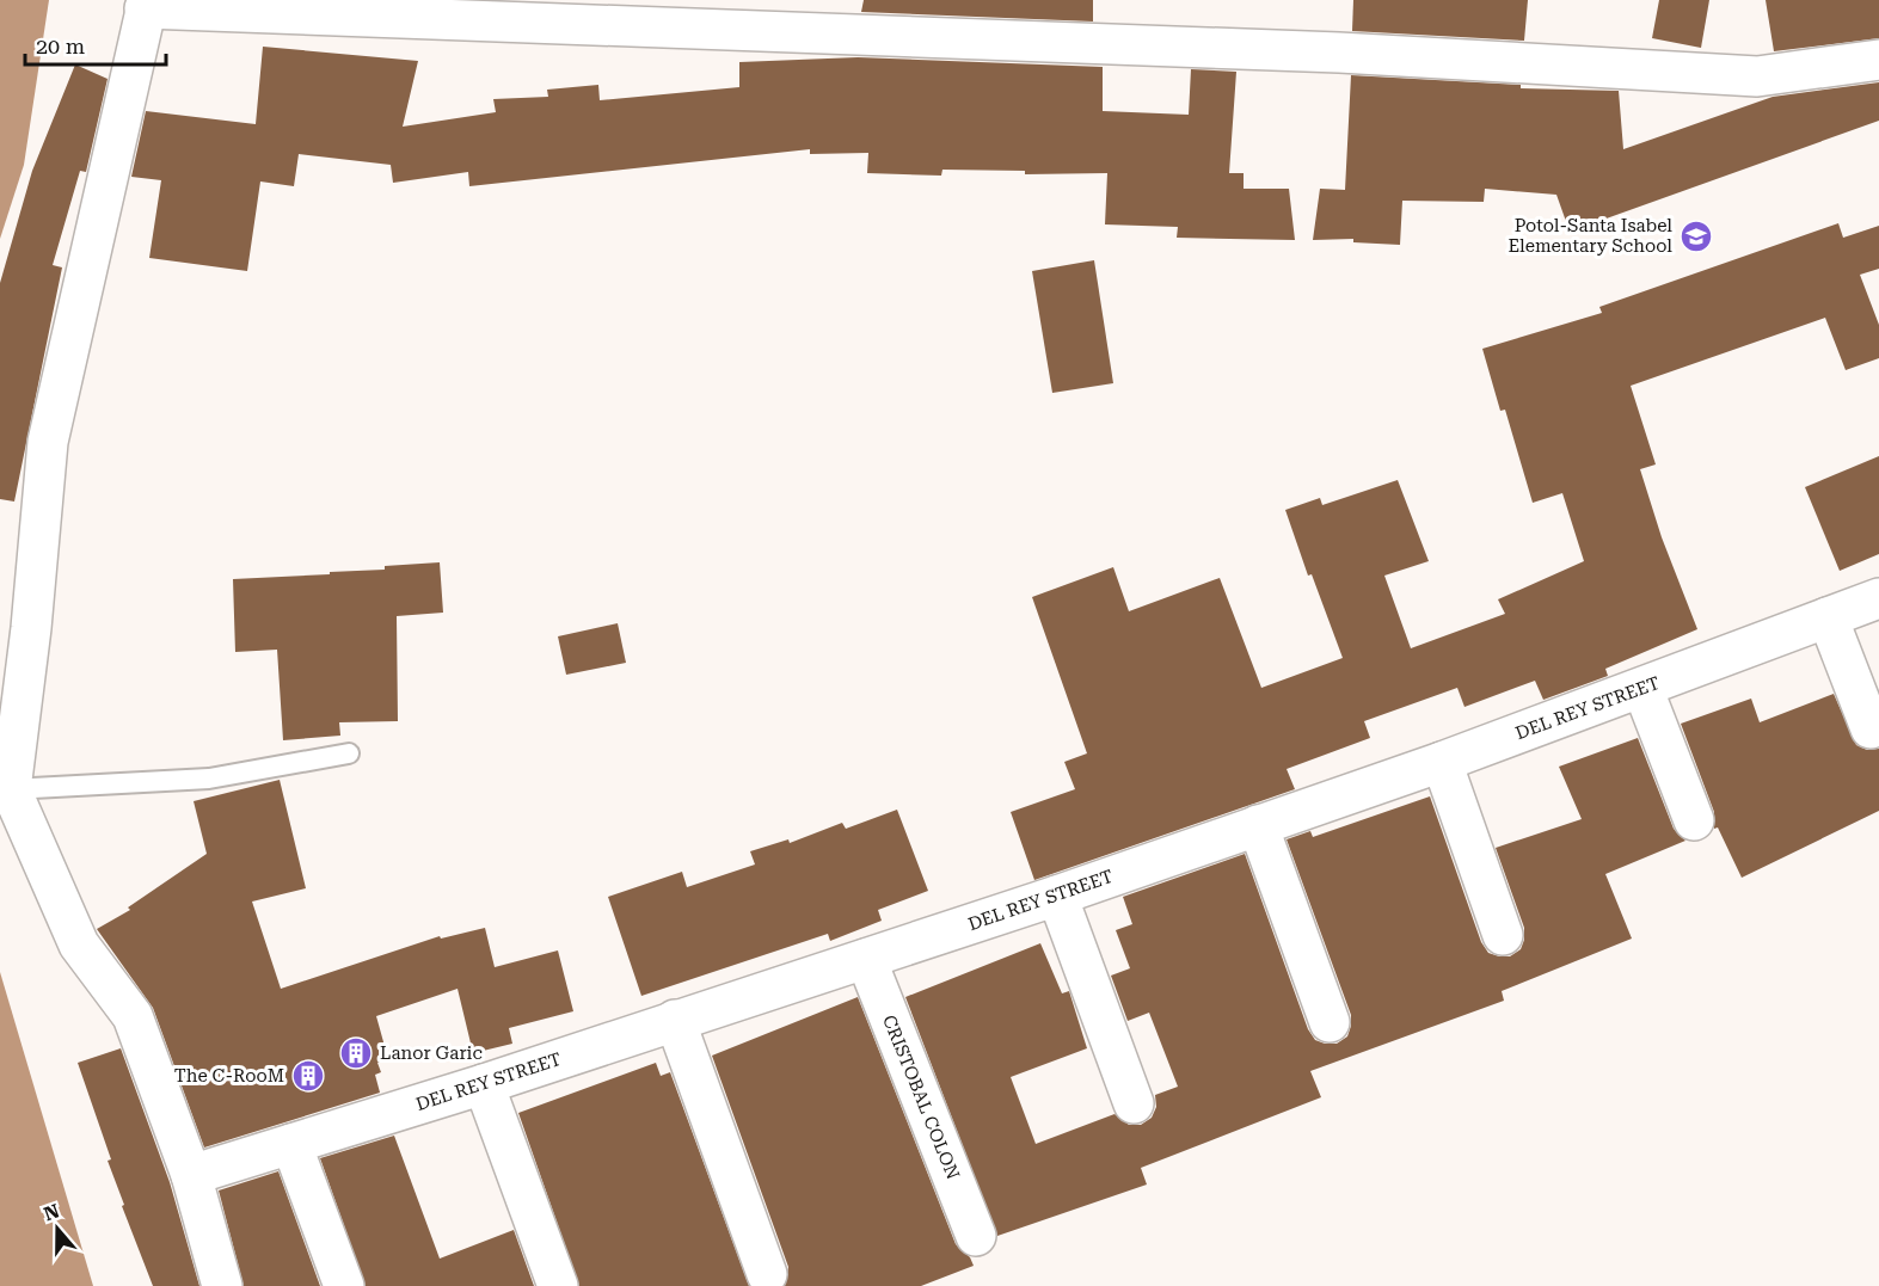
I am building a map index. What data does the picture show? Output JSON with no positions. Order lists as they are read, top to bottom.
{
  "streets": {
    "street": ["DEL REY STREET", "CRISTOBAL COLON"]
  },
  "crossings": [
    ["DEL REY STREET", "CRISTOBAL COLON"]
  ],
  "places": {
    "school or university": ["Potol-Santa Isabel Elementary School"],
    "building": ["Lanor Garic", "The C-RooM"]
  },
  "scale_bar": "20 m",
  "north": "top"
}
